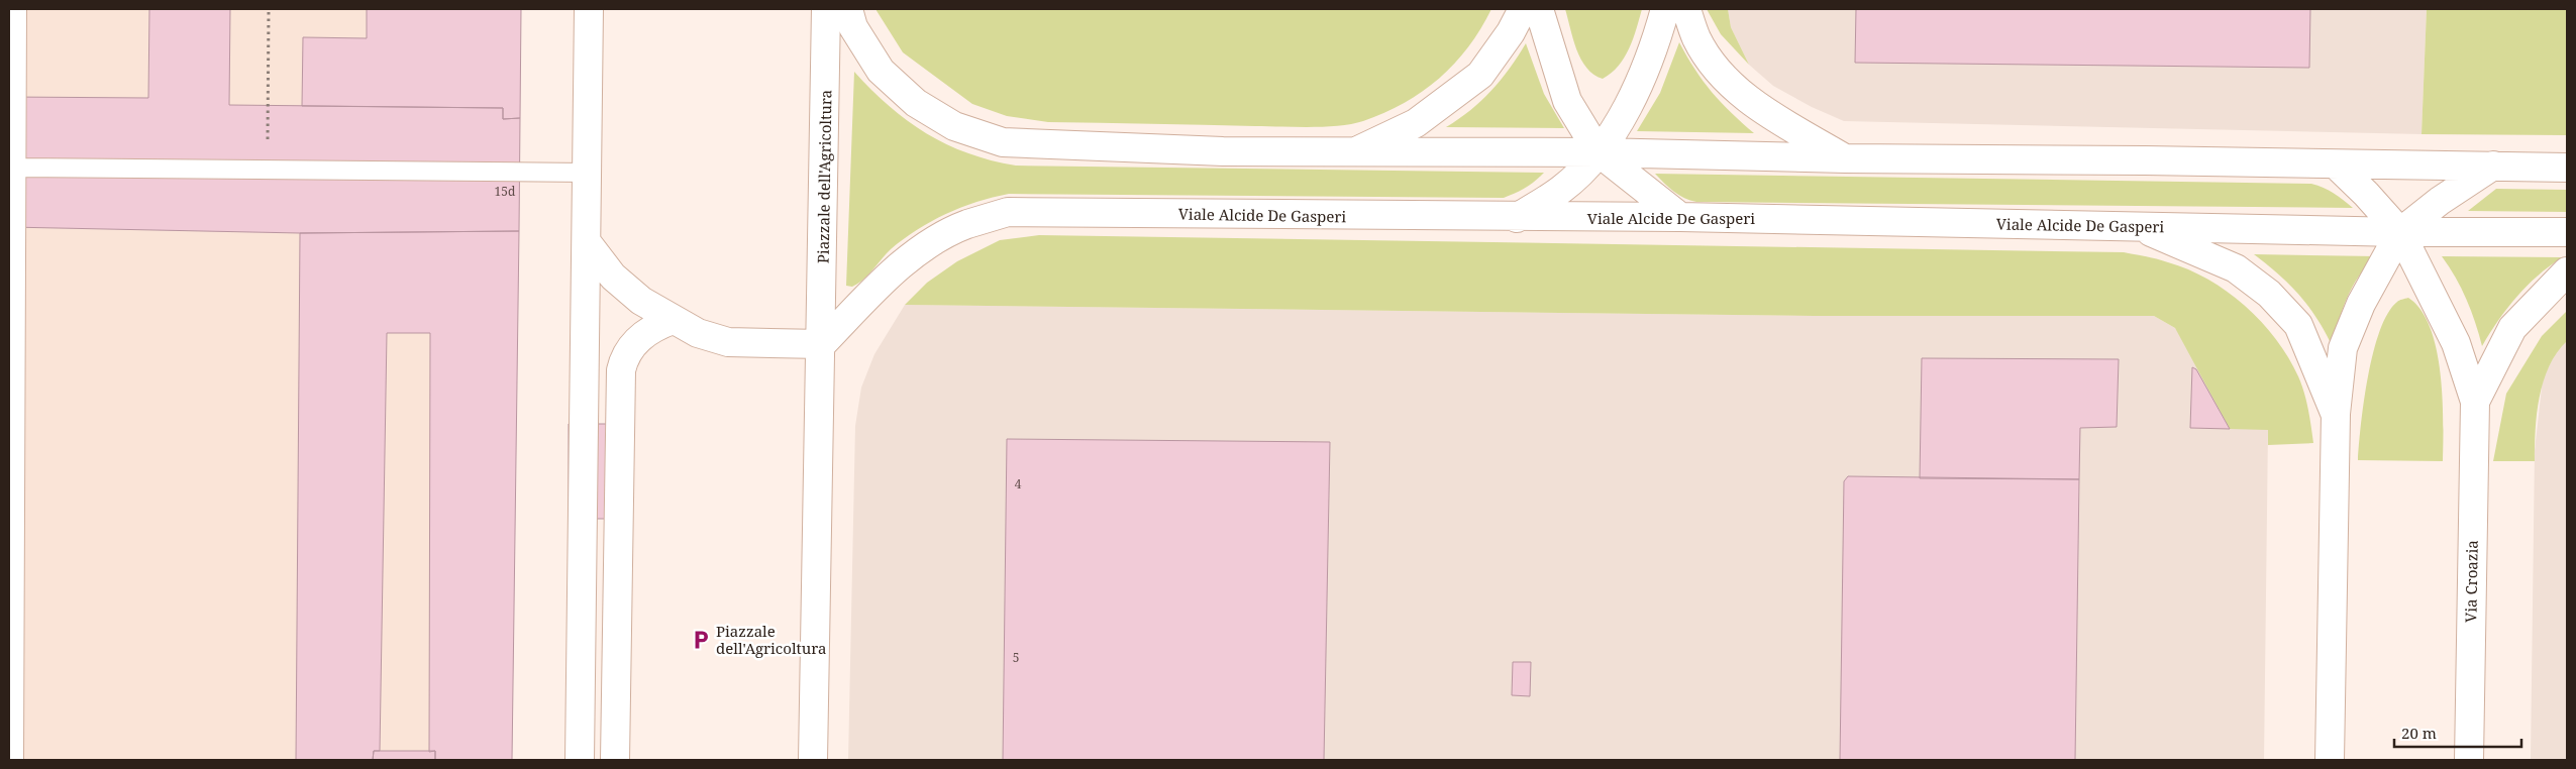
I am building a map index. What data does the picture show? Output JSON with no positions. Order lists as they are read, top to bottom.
{
  "streets": {
    "street": ["Piazzale dell'Agricoltura", "Viale Alcide De Gasperi", "Via Croazia"]
  },
  "crossings": [
    ["Piazzale dell'Agricoltura", "Viale Alcide De Gasperi"],
    ["Viale Alcide De Gasperi", "Via Croazia"]
  ],
  "places": {
    "parking": ["Piazzale dell'Agricoltura"]
  },
  "house_numbers": ["15d", "4", "5"],
  "scale_bar": "20 m"
}
